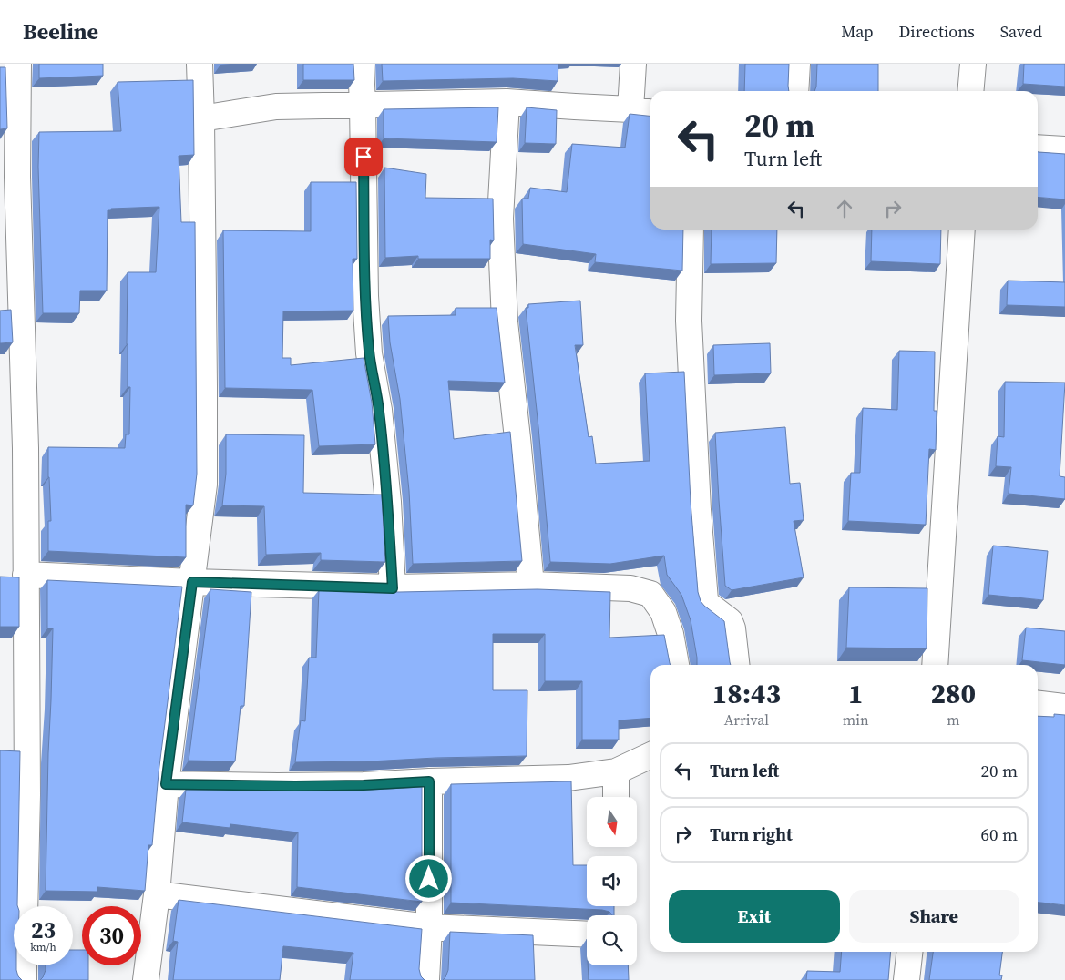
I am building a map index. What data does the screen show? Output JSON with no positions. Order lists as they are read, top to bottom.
{
  "north": "bottom",
  "page": {
    "header": "Beeline",
    "nav": ["Map", "Directions", "Saved"],
    "turn": ["20 m", "Turn left"],
    "eta": [
      "18:43",
      "Arrival",
      "1",
      "min",
      "280",
      "m"
    ],
    "list": [
      {
        "name": "Turn left",
        "value": "20 m"
      },
      {
        "name": "Turn right",
        "value": "60 m"
      }
    ],
    "buttons": ["Exit", "Share"],
    "speed": "23 km/h",
    "limit": "30"
  }
}
